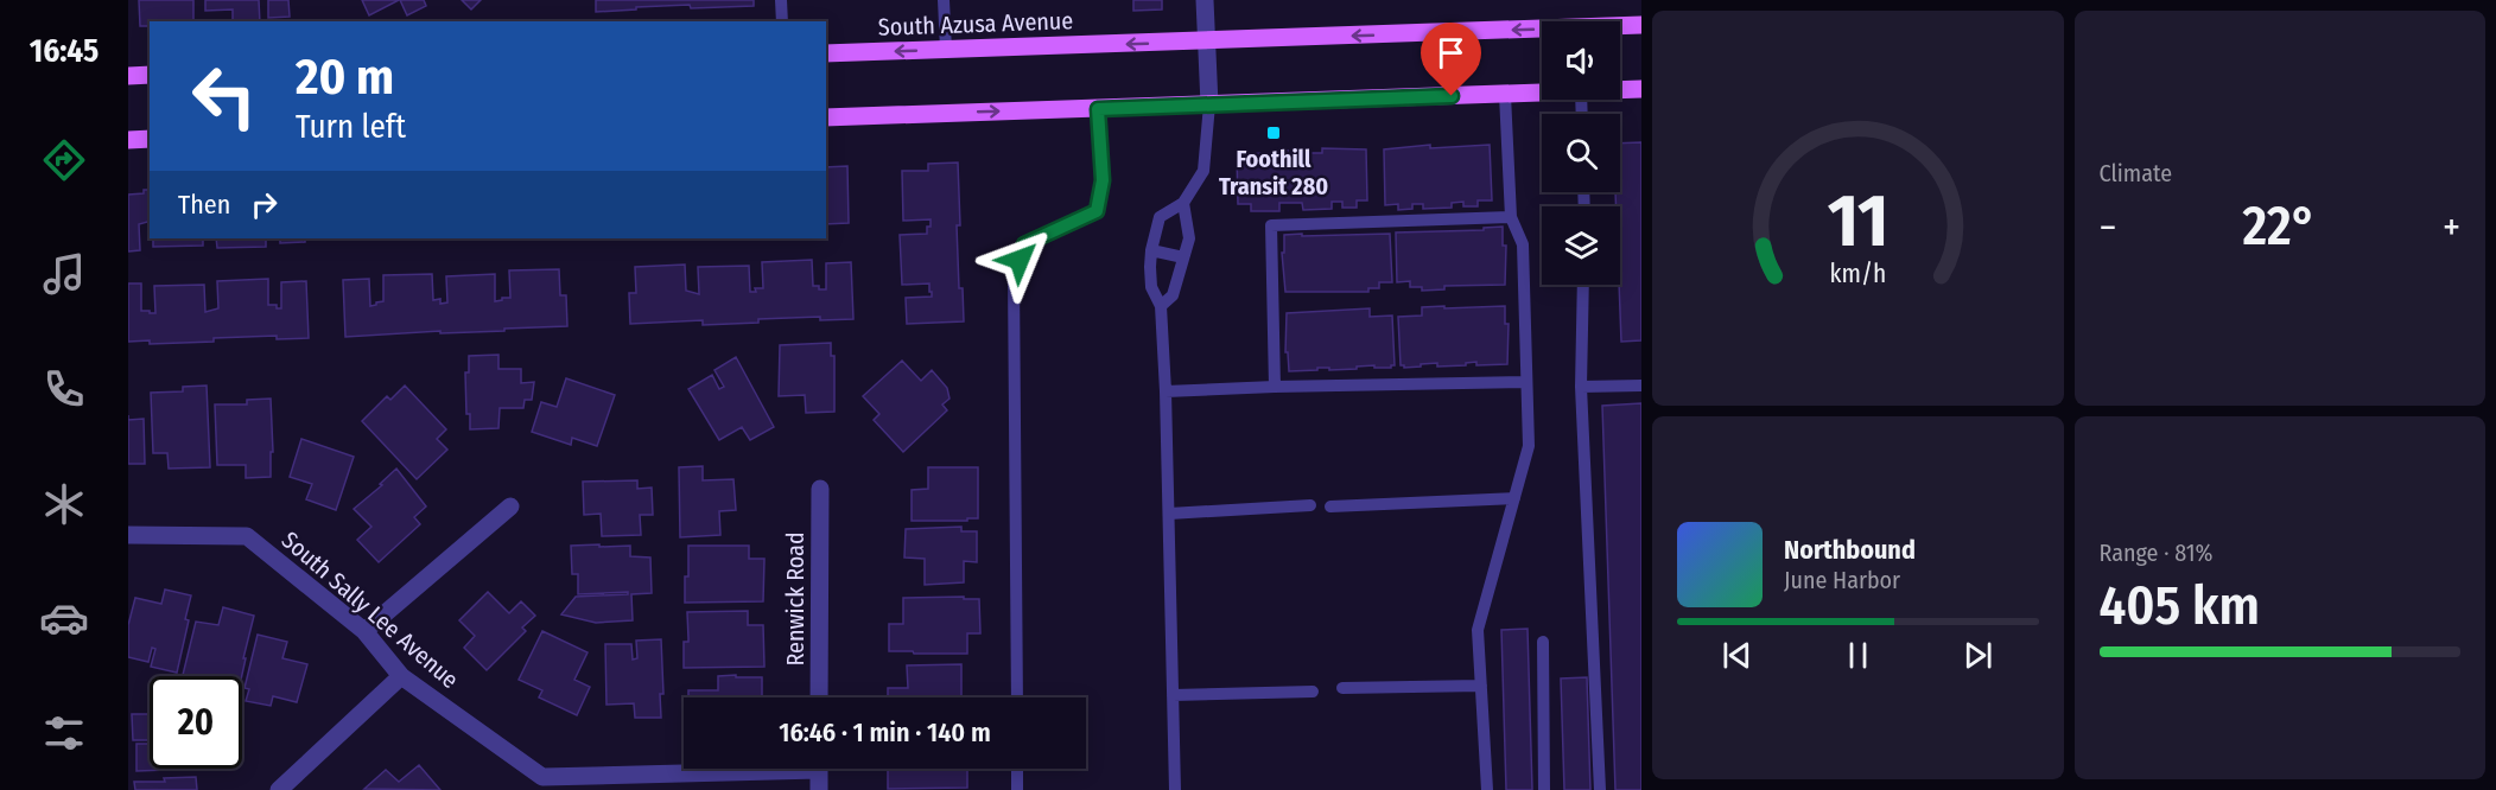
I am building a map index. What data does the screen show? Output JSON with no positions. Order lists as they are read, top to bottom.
{
  "streets": {
    "main road": ["South Azusa Avenue"],
    "street": ["Renwick Road", "South Sally Lee Avenue"]
  },
  "places": {
    "transit": ["Foothill Transit 280"]
  },
  "page": {
    "tabs": "16:45",
    "tile": [
      "Climate",
      ["Range · 81%", "405 km"]
    ],
    "turn": ["20 m", "Turn left"],
    "then": "Then",
    "heat": ["−", "22°", "+"],
    "song": ["Northbound", "June Harbor"],
    "limit": "20",
    "trip": "16:46 · 1 min · 140 m",
    "gauge": ["11", "km/h"]
  }
}
